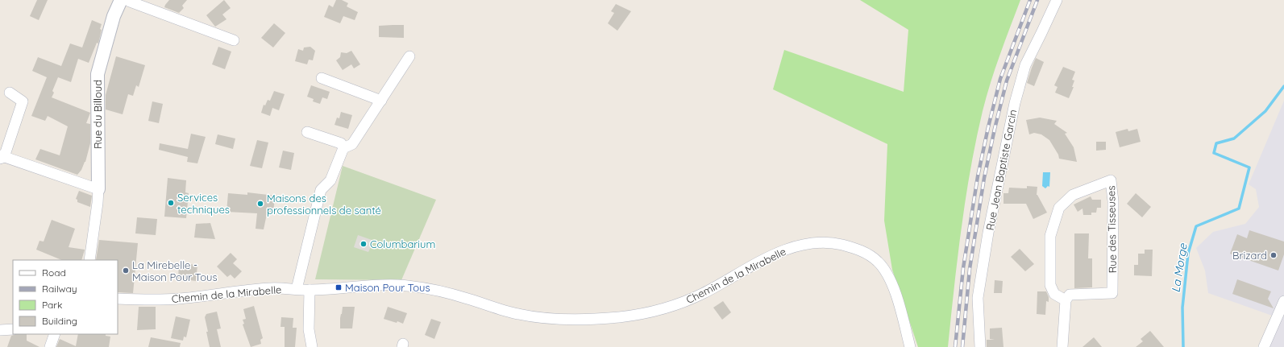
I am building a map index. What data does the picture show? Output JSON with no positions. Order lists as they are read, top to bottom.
{
  "streets": {
    "street": [
      "Rue du Billoud",
      "Rue Jean Baptiste Garcin",
      "Rue des Tisseuses",
      "Chemin de la Mirabelle"
    ]
  },
  "water": ["La Morge"],
  "places": {
    "other": [
      "Services techniques",
      "Maisons des professionnels de santé",
      "Columbarium",
      "Brizard",
      "La Mirebelle - Maison Pour Tous"
    ],
    "transit": ["Maison Pour Tous"]
  },
  "legend": [
    "Road",
    "Railway",
    "Park",
    "Building"
  ]
}
